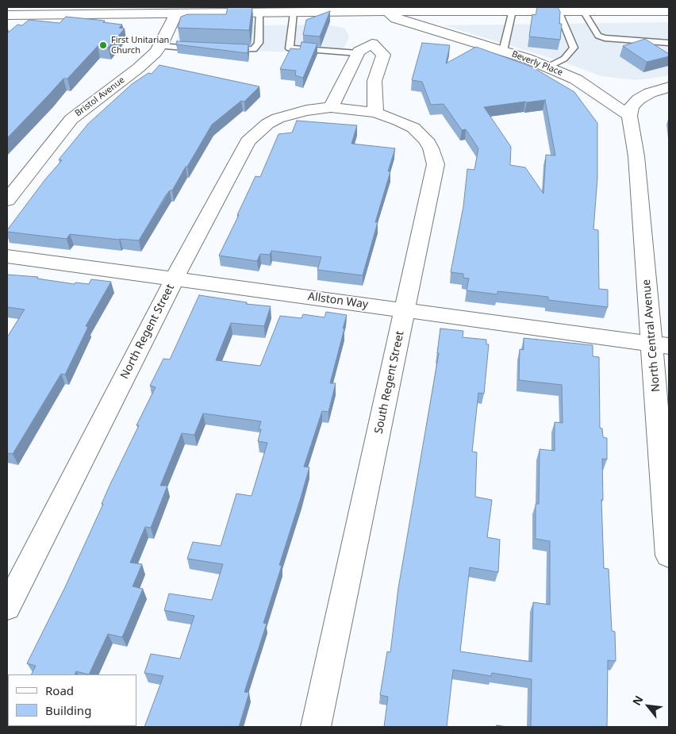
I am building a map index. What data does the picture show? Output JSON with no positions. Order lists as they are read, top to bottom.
{
  "streets": {
    "street": [
      "Beverly Place",
      "Bristol Avenue",
      "Allston Way",
      "North Regent Street",
      "North Central Avenue",
      "South Regent Street"
    ]
  },
  "crossings": [
    ["Beverly Place", "North Central Avenue"],
    ["Allston Way", "North Regent Street"],
    ["Allston Way", "North Central Avenue"],
    ["Allston Way", "South Regent Street"],
    ["North Regent Street", "South Regent Street"]
  ],
  "places": ["First Unitarian Church"],
  "legend": ["Road", "Building"],
  "north": "top left"
}
